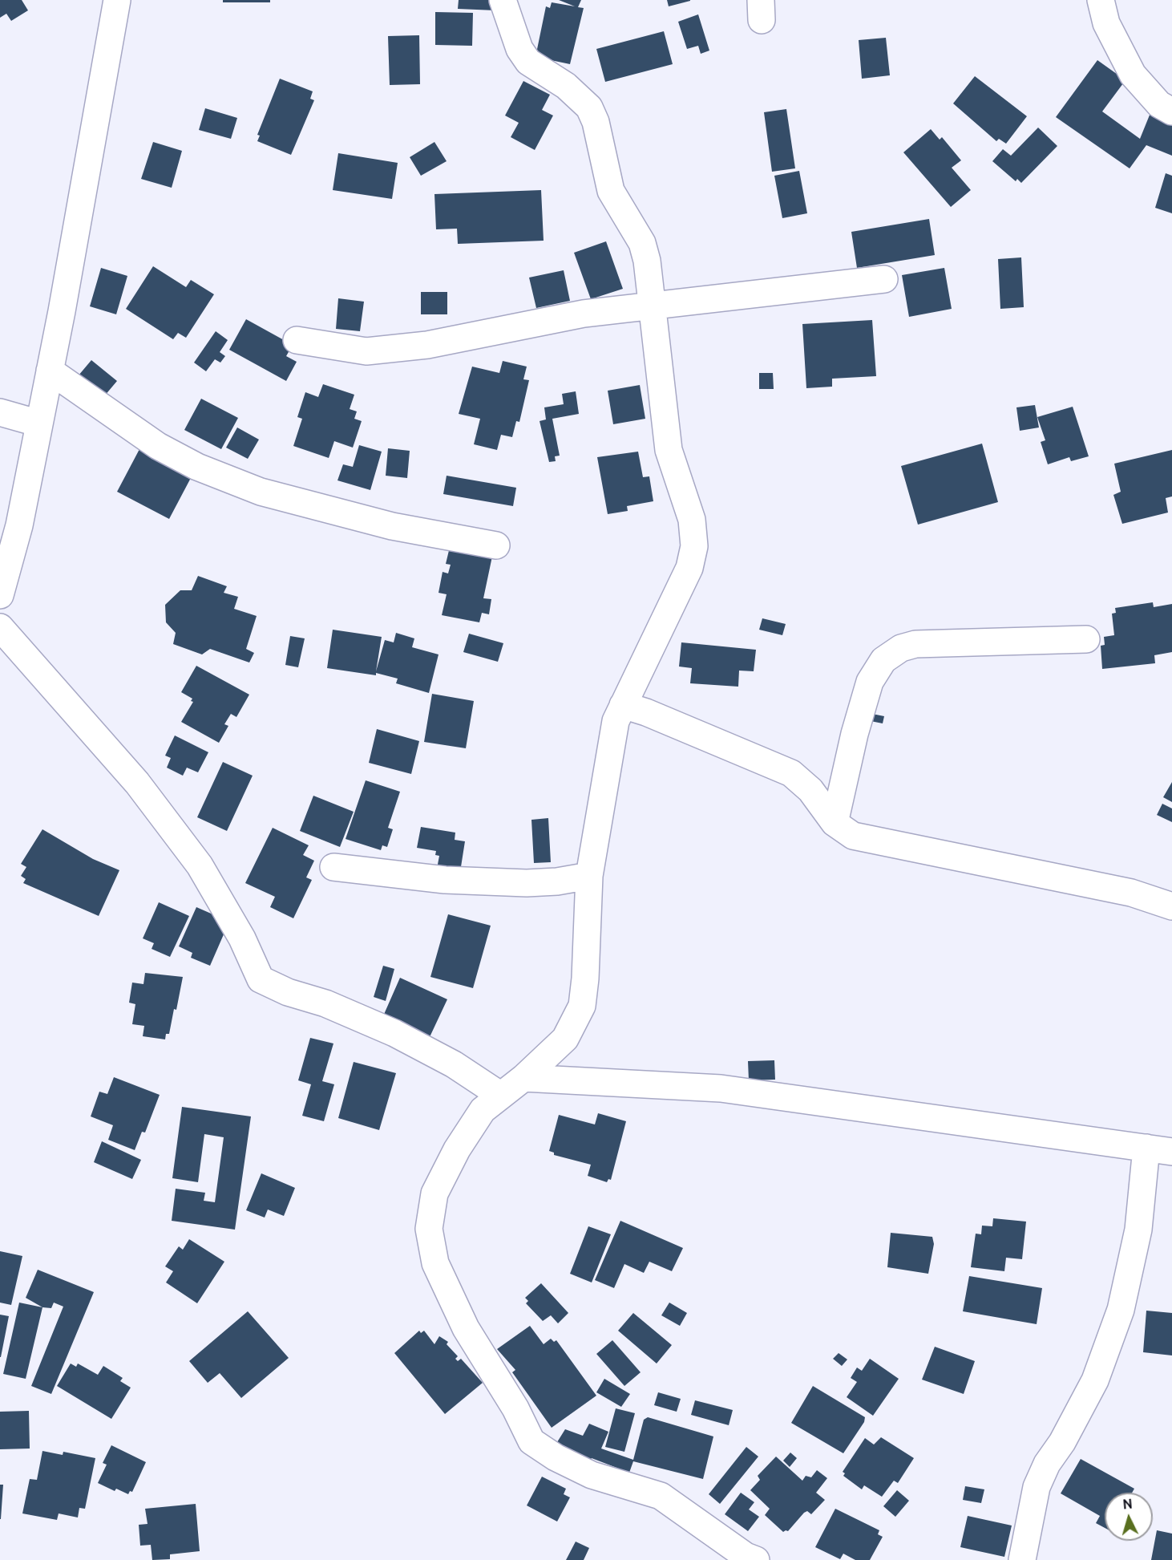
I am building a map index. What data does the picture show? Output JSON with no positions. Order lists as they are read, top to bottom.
{
  "north": "top"
}
